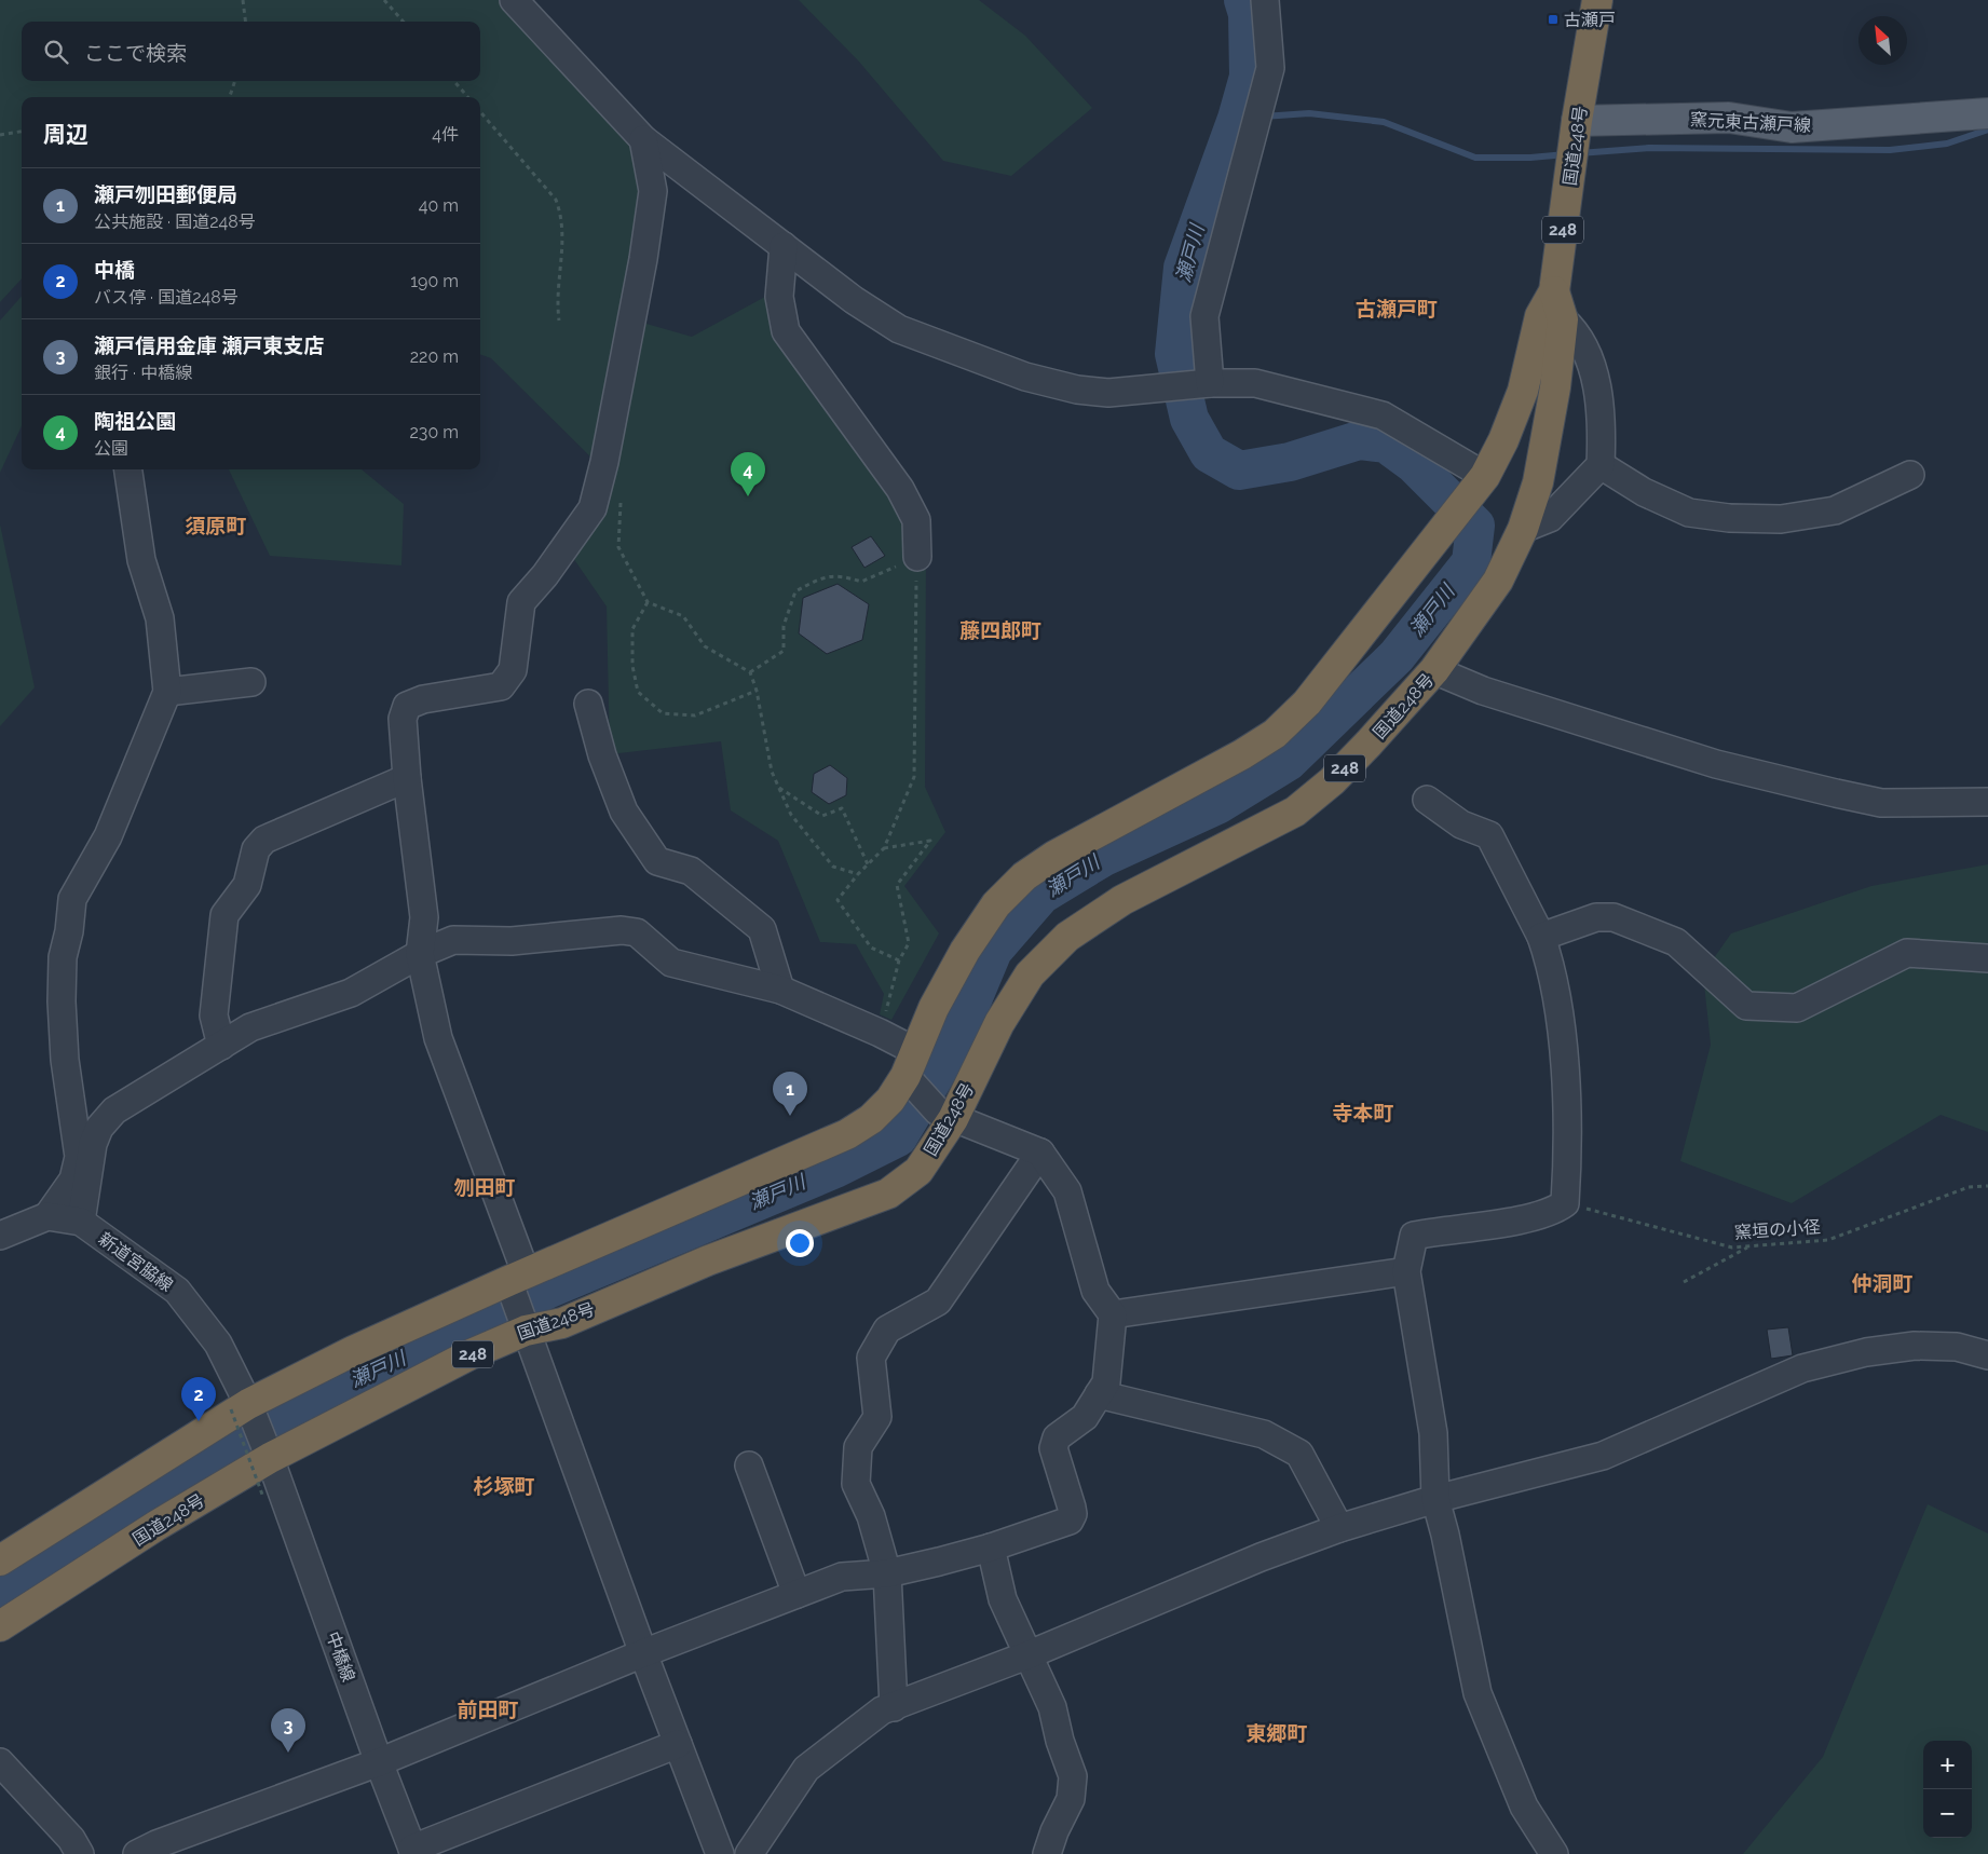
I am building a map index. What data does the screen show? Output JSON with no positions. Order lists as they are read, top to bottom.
{
  "streets": {
    "highway": ["国道248号", "248"],
    "main road": ["窯元東古瀬戸線"],
    "street": ["新道宮脇線", "中橋線"],
    "path": ["窯垣の小径"]
  },
  "crossings": [
    ["窯元東古瀬戸線", "国道248号"],
    ["国道248号", "新道宮脇線"],
    ["国道248号", "中橋線"],
    ["新道宮脇線", "中橋線"]
  ],
  "districts": [
    "古瀬戸町",
    "須原町",
    "藤四郎町",
    "寺本町",
    "刎田町",
    "仲洞町",
    "杉塚町",
    "前田町",
    "東郷町"
  ],
  "water": ["瀬戸川"],
  "places": {
    "transit": ["古瀬戸"]
  },
  "north": "top left",
  "page": {
    "search": "ここで検索",
    "heading": ["周辺", "4件"],
    "list": [
      {
        "mark": "1",
        "name": "瀬戸刎田郵便局",
        "note": "公共施設 · 国道248号",
        "value": "40 m"
      },
      {
        "mark": "2",
        "name": "中橋",
        "note": "バス停 · 国道248号",
        "value": "190 m"
      },
      {
        "mark": "3",
        "name": "瀬戸信用金庫 瀬戸東支店",
        "note": "銀行 · 中橋線",
        "value": "220 m"
      },
      {
        "mark": "4",
        "name": "陶祖公園",
        "note": "公園",
        "value": "230 m"
      }
    ],
    "pins": [
      "4",
      "1",
      "2",
      "3"
    ],
    "map_buttons": ["+", "−"]
  }
}
